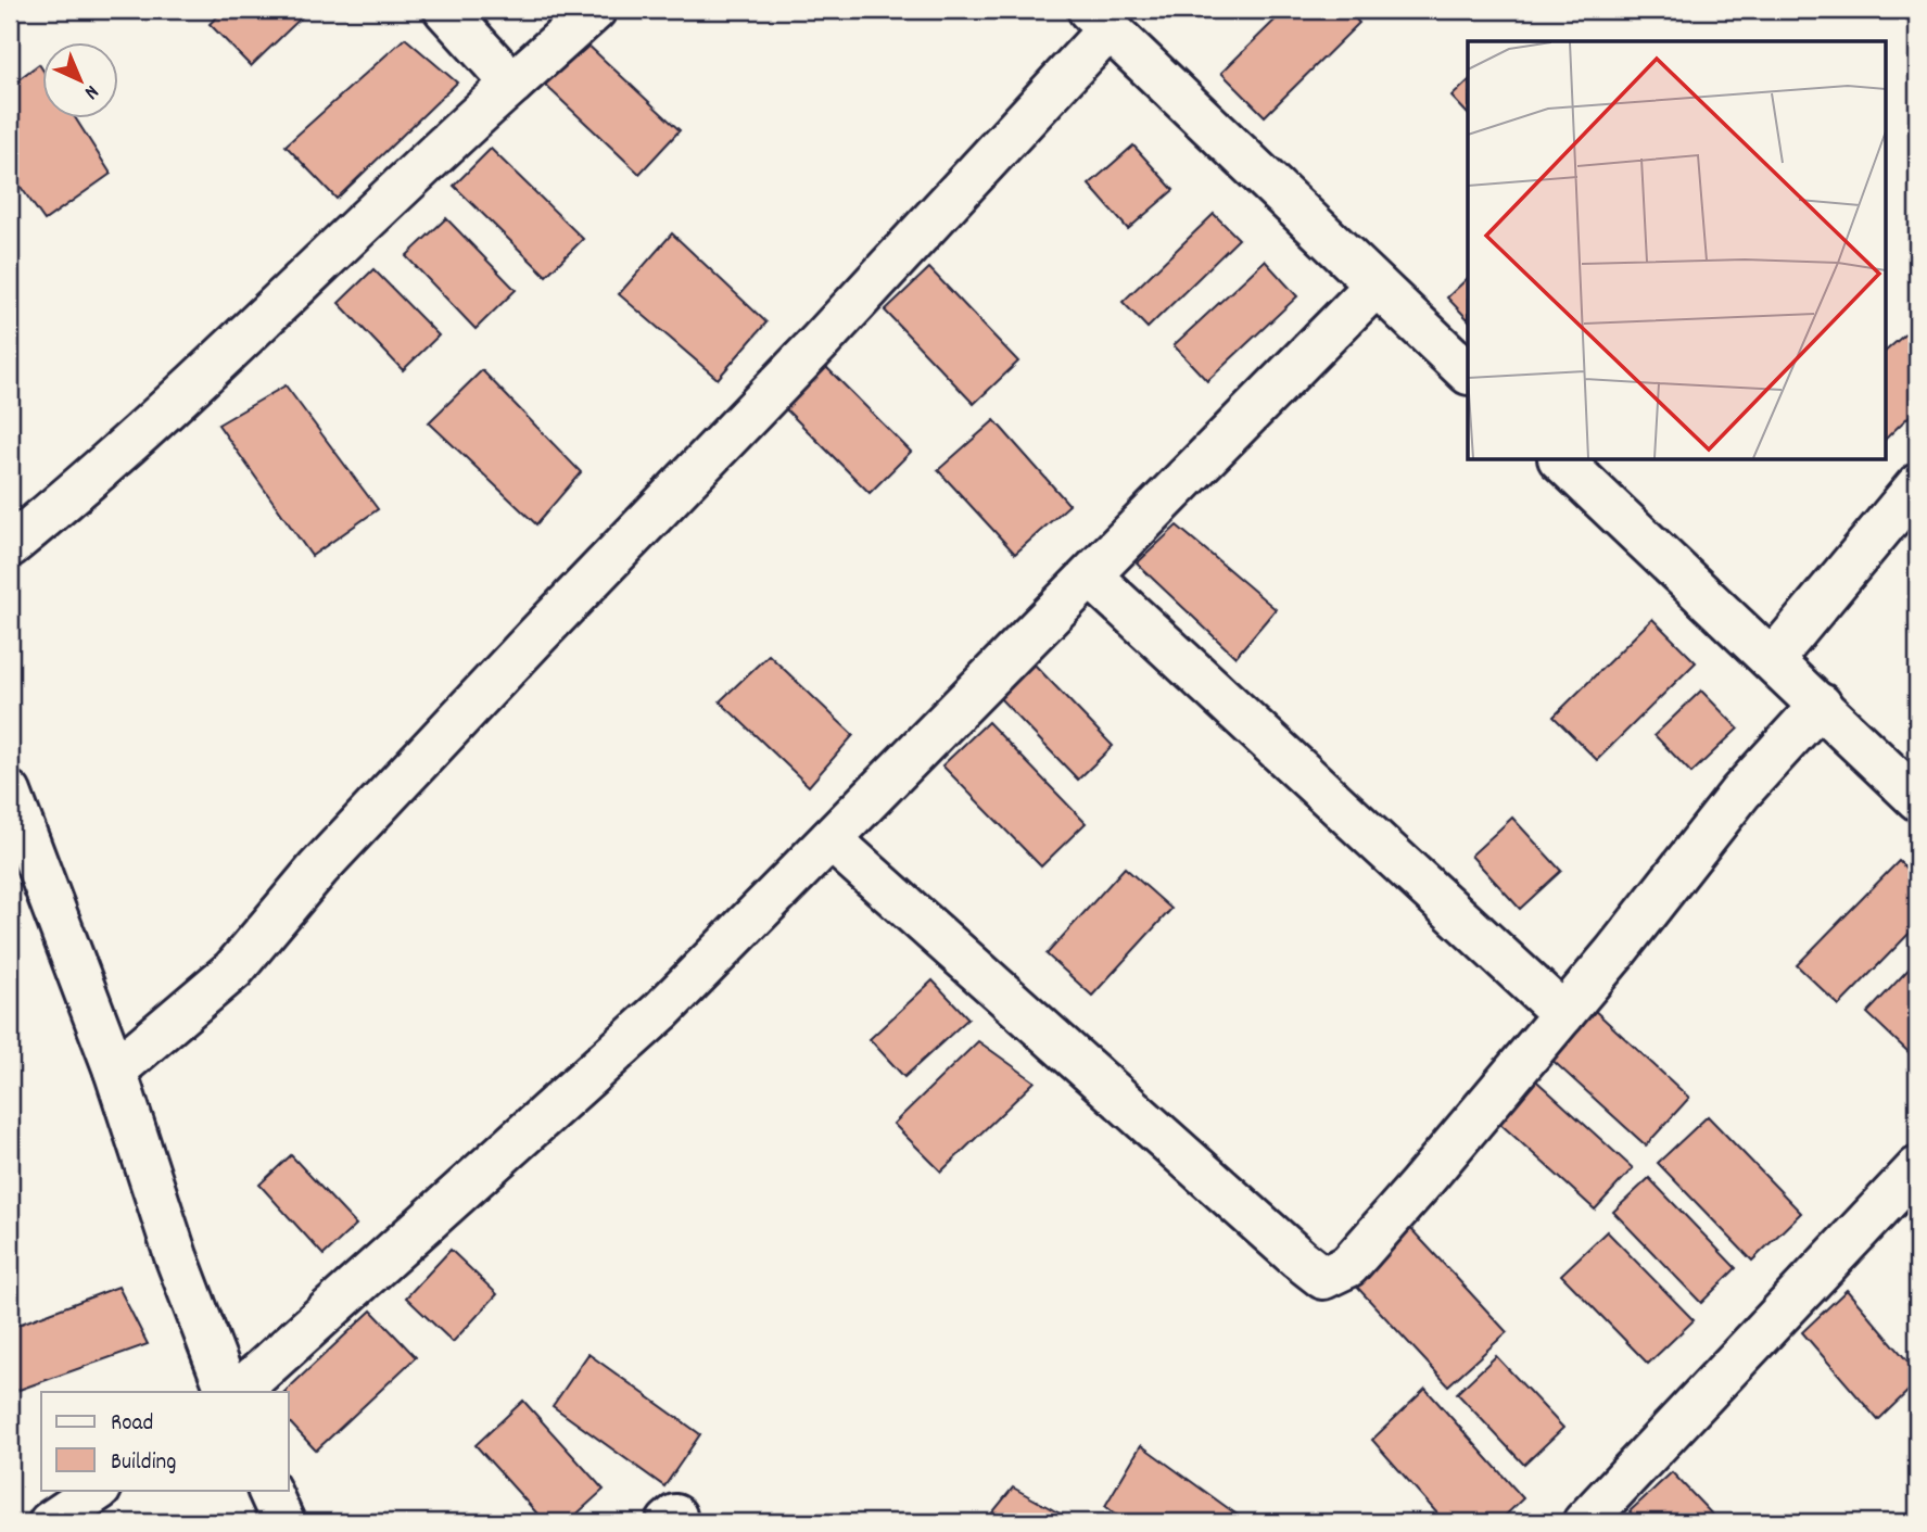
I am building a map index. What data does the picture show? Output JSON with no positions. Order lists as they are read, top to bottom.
{
  "legend": ["Road", "Building"],
  "north": "bottom right"
}
